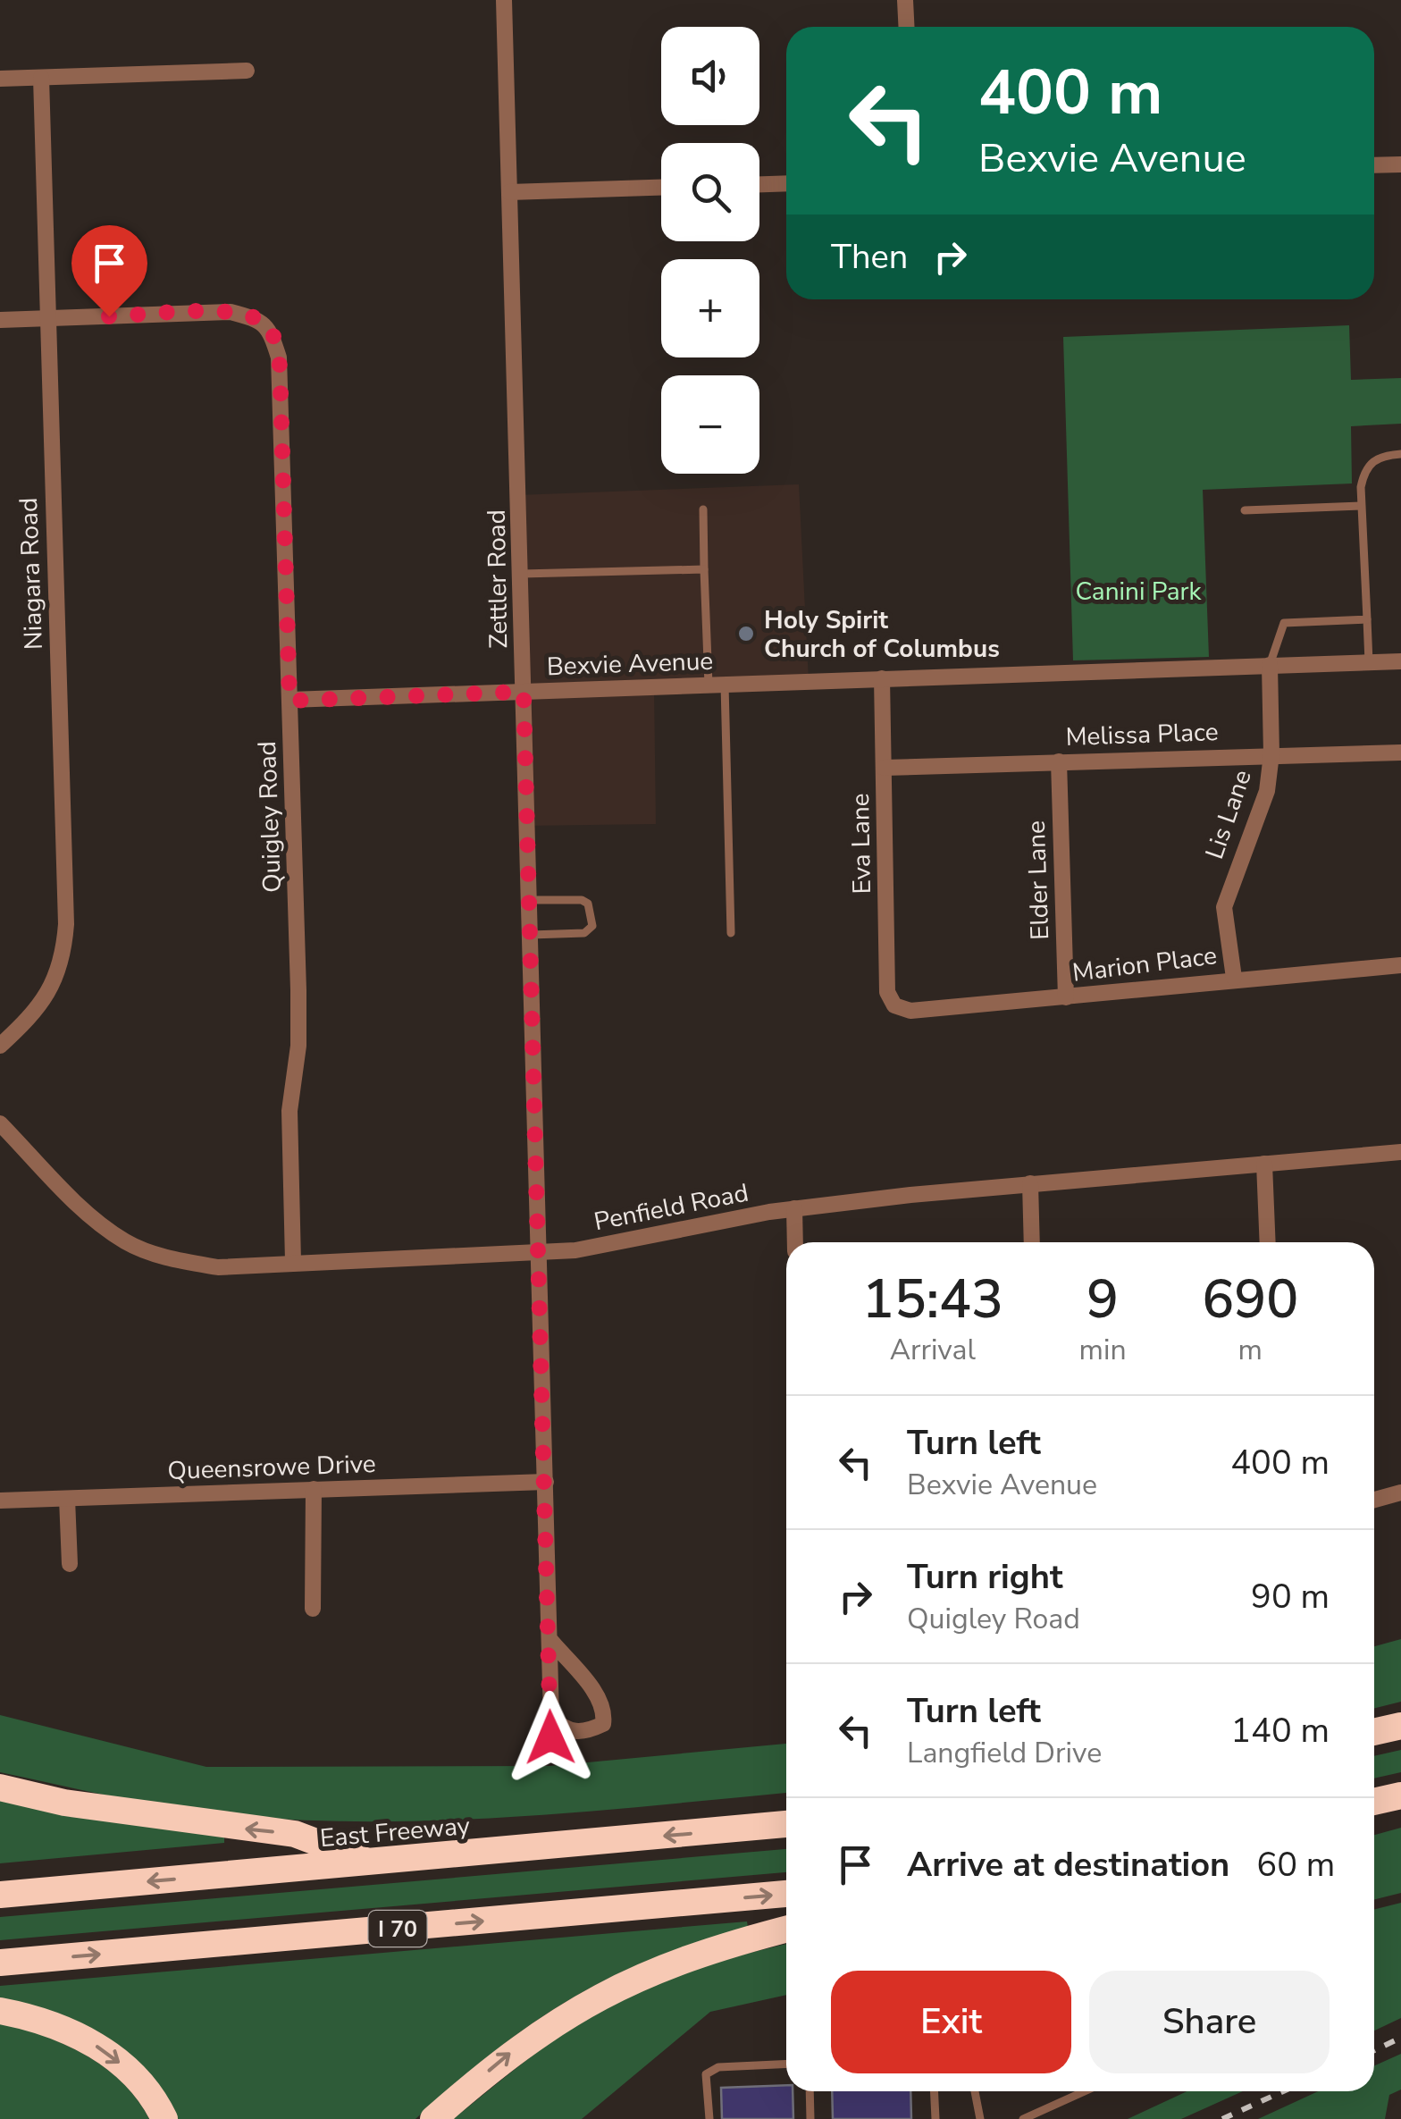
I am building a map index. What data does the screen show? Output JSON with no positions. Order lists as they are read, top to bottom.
{
  "streets": {
    "highway": ["East Freeway", "I 70"],
    "street": [
      "Niagara Road",
      "Zettler Road",
      "Bexvie Avenue",
      "Melissa Place",
      "Lis Lane",
      "Quigley Road",
      "Eva Lane",
      "Elder Lane",
      "Marion Place",
      "Penfield Road",
      "Queensrowe Drive"
    ]
  },
  "crossings": [
    ["Niagara Road", "Quigley Road"],
    ["Zettler Road", "Bexvie Avenue"],
    ["Zettler Road", "Penfield Road"],
    ["Zettler Road", "Queensrowe Drive"],
    ["Bexvie Avenue", "Lis Lane"],
    ["Bexvie Avenue", "Quigley Road"],
    ["Bexvie Avenue", "Eva Lane"],
    ["Melissa Place", "Lis Lane"],
    ["Melissa Place", "Eva Lane"],
    ["Melissa Place", "Elder Lane"],
    ["Lis Lane", "Marion Place"],
    ["Quigley Road", "Penfield Road"],
    ["Eva Lane", "Marion Place"],
    ["Elder Lane", "Marion Place"]
  ],
  "parks": ["Canini Park"],
  "places": ["Holy Spirit Church of Columbus"],
  "page": {
    "map_buttons": ["+", "−"],
    "turn": ["400 m", "Bexvie Avenue"],
    "then": "Then",
    "eta": [
      "15:43",
      "Arrival",
      "9",
      "min",
      "690",
      "m"
    ],
    "list": [
      {
        "name": "Turn left",
        "note": "Bexvie Avenue",
        "value": "400 m"
      },
      {
        "name": "Turn right",
        "note": "Quigley Road",
        "value": "90 m"
      },
      {
        "name": "Turn left",
        "note": "Langfield Drive",
        "value": "140 m"
      },
      {
        "name": "Arrive at destination",
        "value": "60 m"
      }
    ],
    "buttons": ["Exit", "Share"]
  }
}
